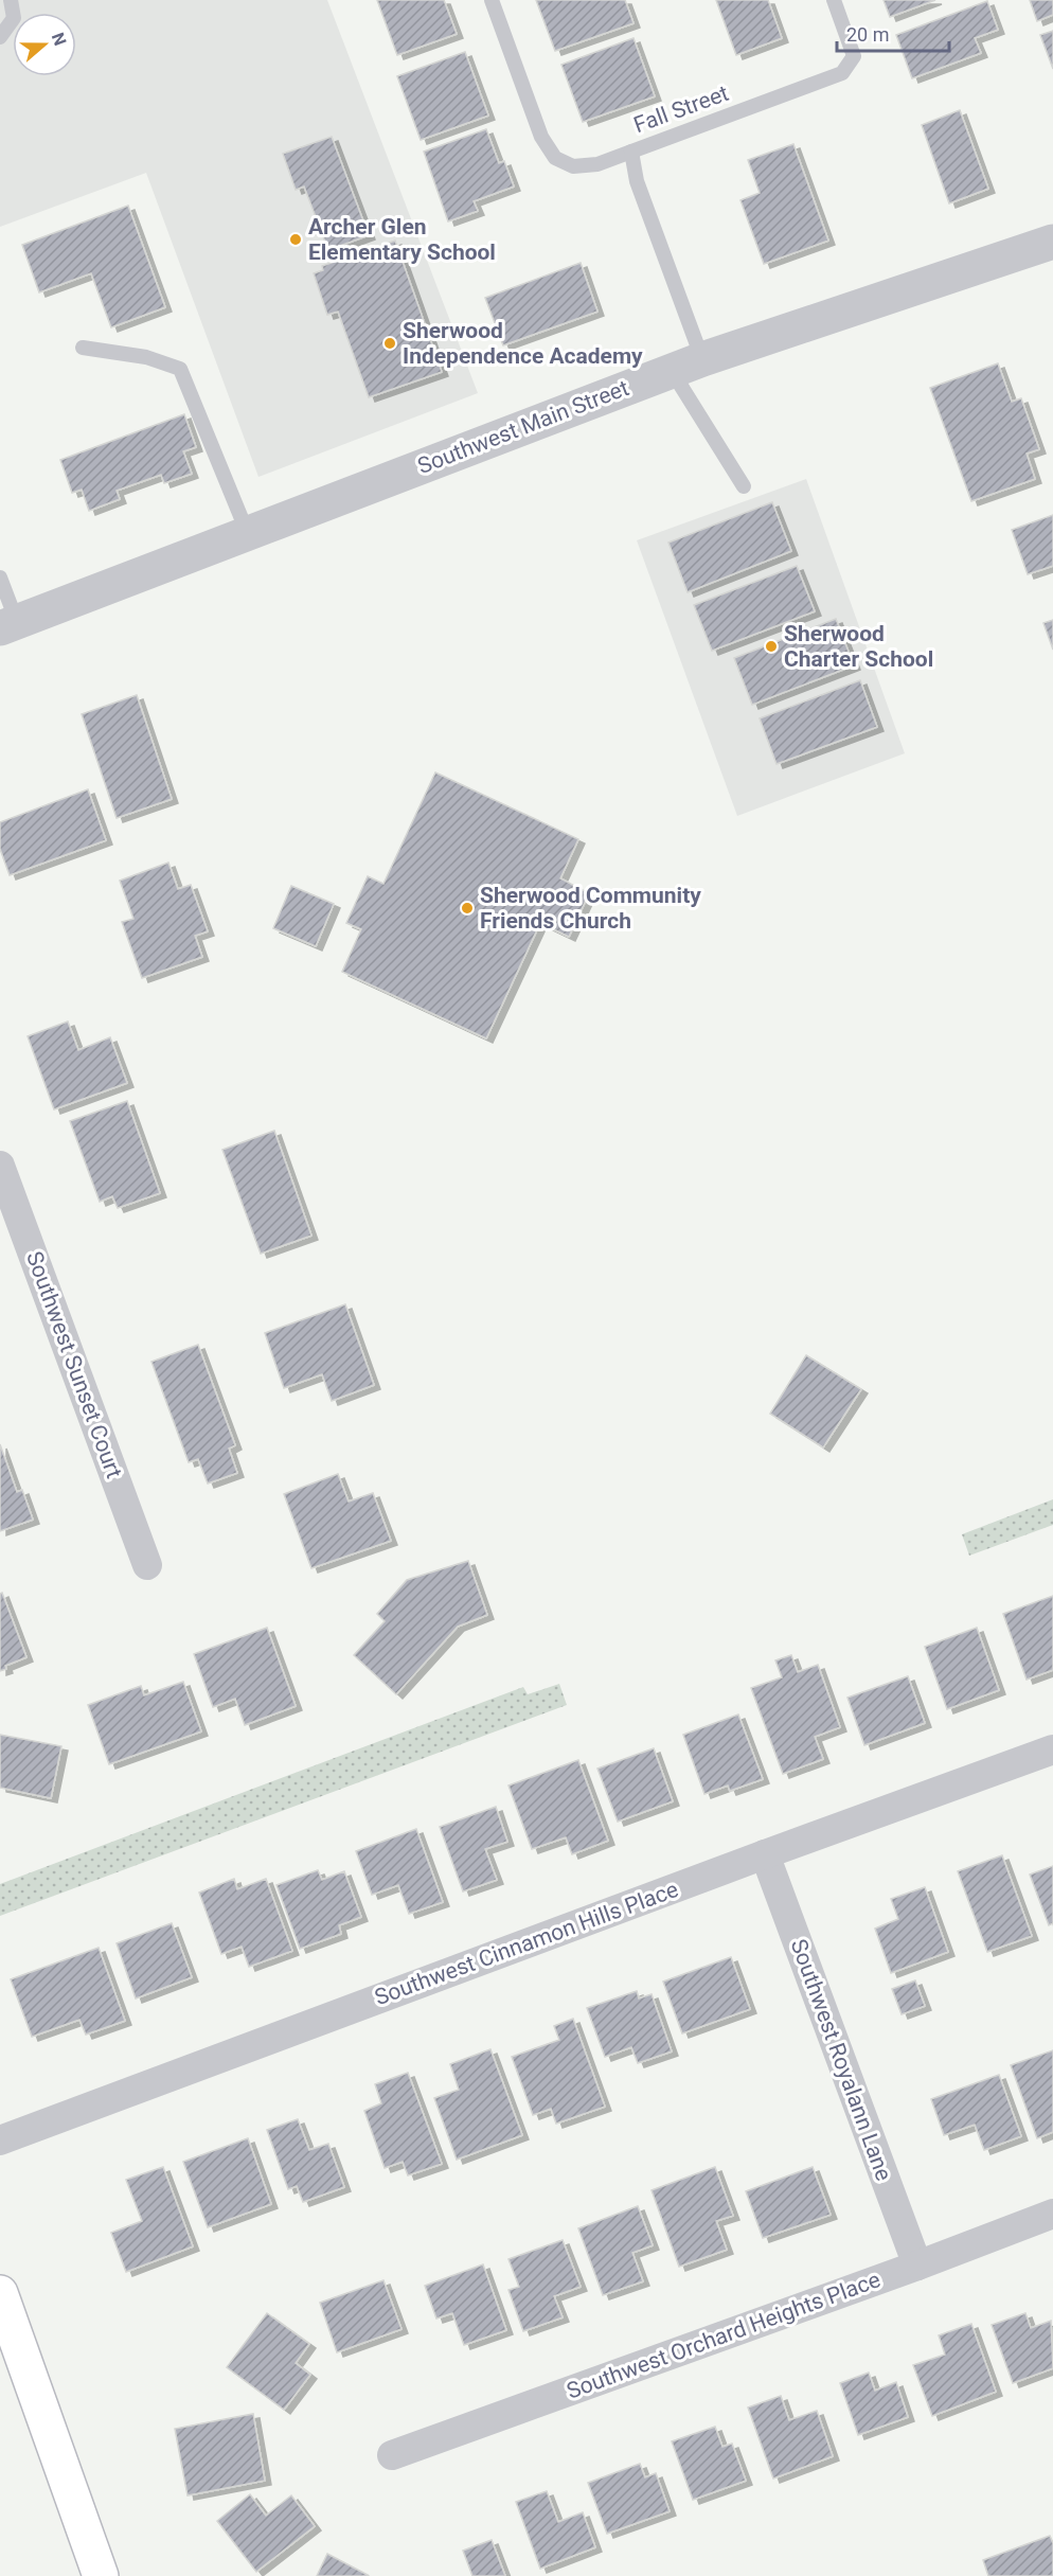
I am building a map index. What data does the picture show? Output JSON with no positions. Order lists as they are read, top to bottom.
{
  "streets": {
    "street": [
      "Southwest Main Street",
      "Southwest Sunset Court",
      "Southwest Cinnamon Hills Place",
      "Southwest Royalann Lane",
      "Southwest Orchard Heights Place"
    ],
    "lane": ["Fall Street"]
  },
  "crossings": [
    ["Fall Street", "Southwest Main Street"],
    ["Southwest Cinnamon Hills Place", "Southwest Royalann Lane"],
    ["Southwest Royalann Lane", "Southwest Orchard Heights Place"]
  ],
  "places": [
    "Archer Glen Elementary School",
    "Sherwood Independence Academy",
    "Sherwood Charter School",
    "Sherwood Community Friends Church"
  ],
  "scale_bar": "20 m",
  "north": "right"
}
